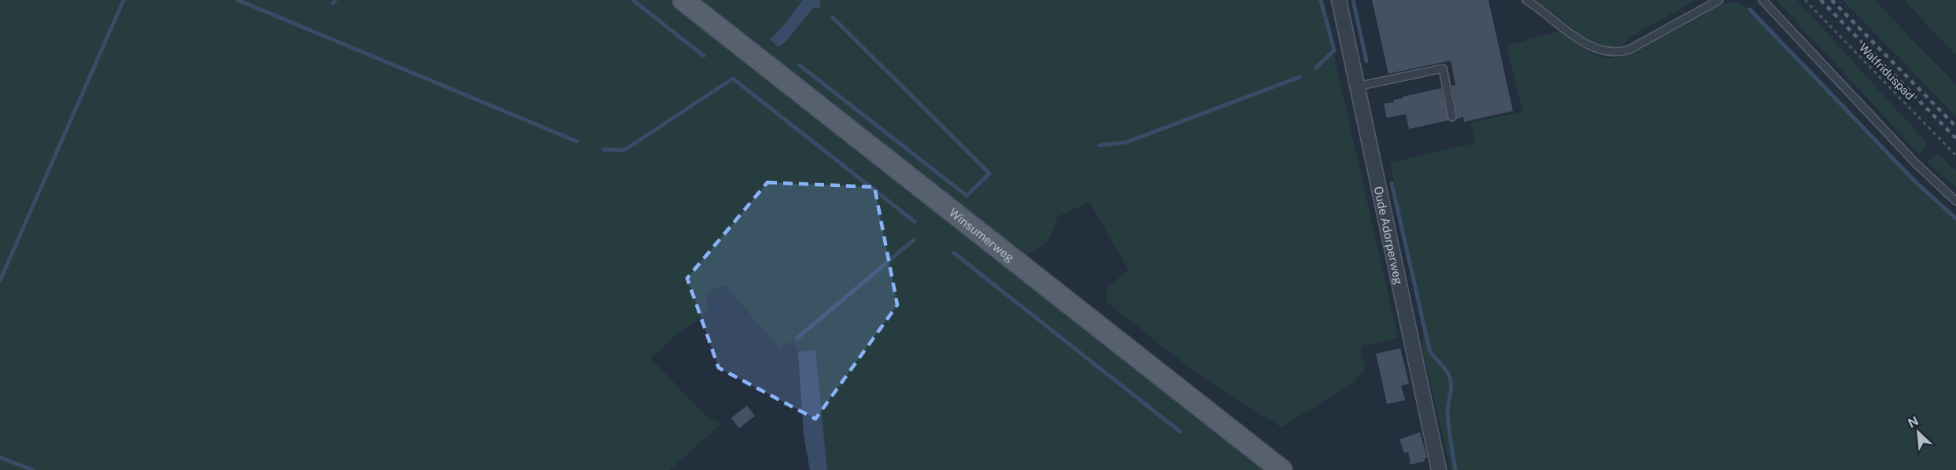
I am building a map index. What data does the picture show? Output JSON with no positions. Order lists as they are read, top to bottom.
{
  "streets": {
    "main road": ["Winsumerweg"],
    "street": ["Oude Adorperweg"],
    "path": ["Walfriduspad"]
  },
  "north": "top left"
}
